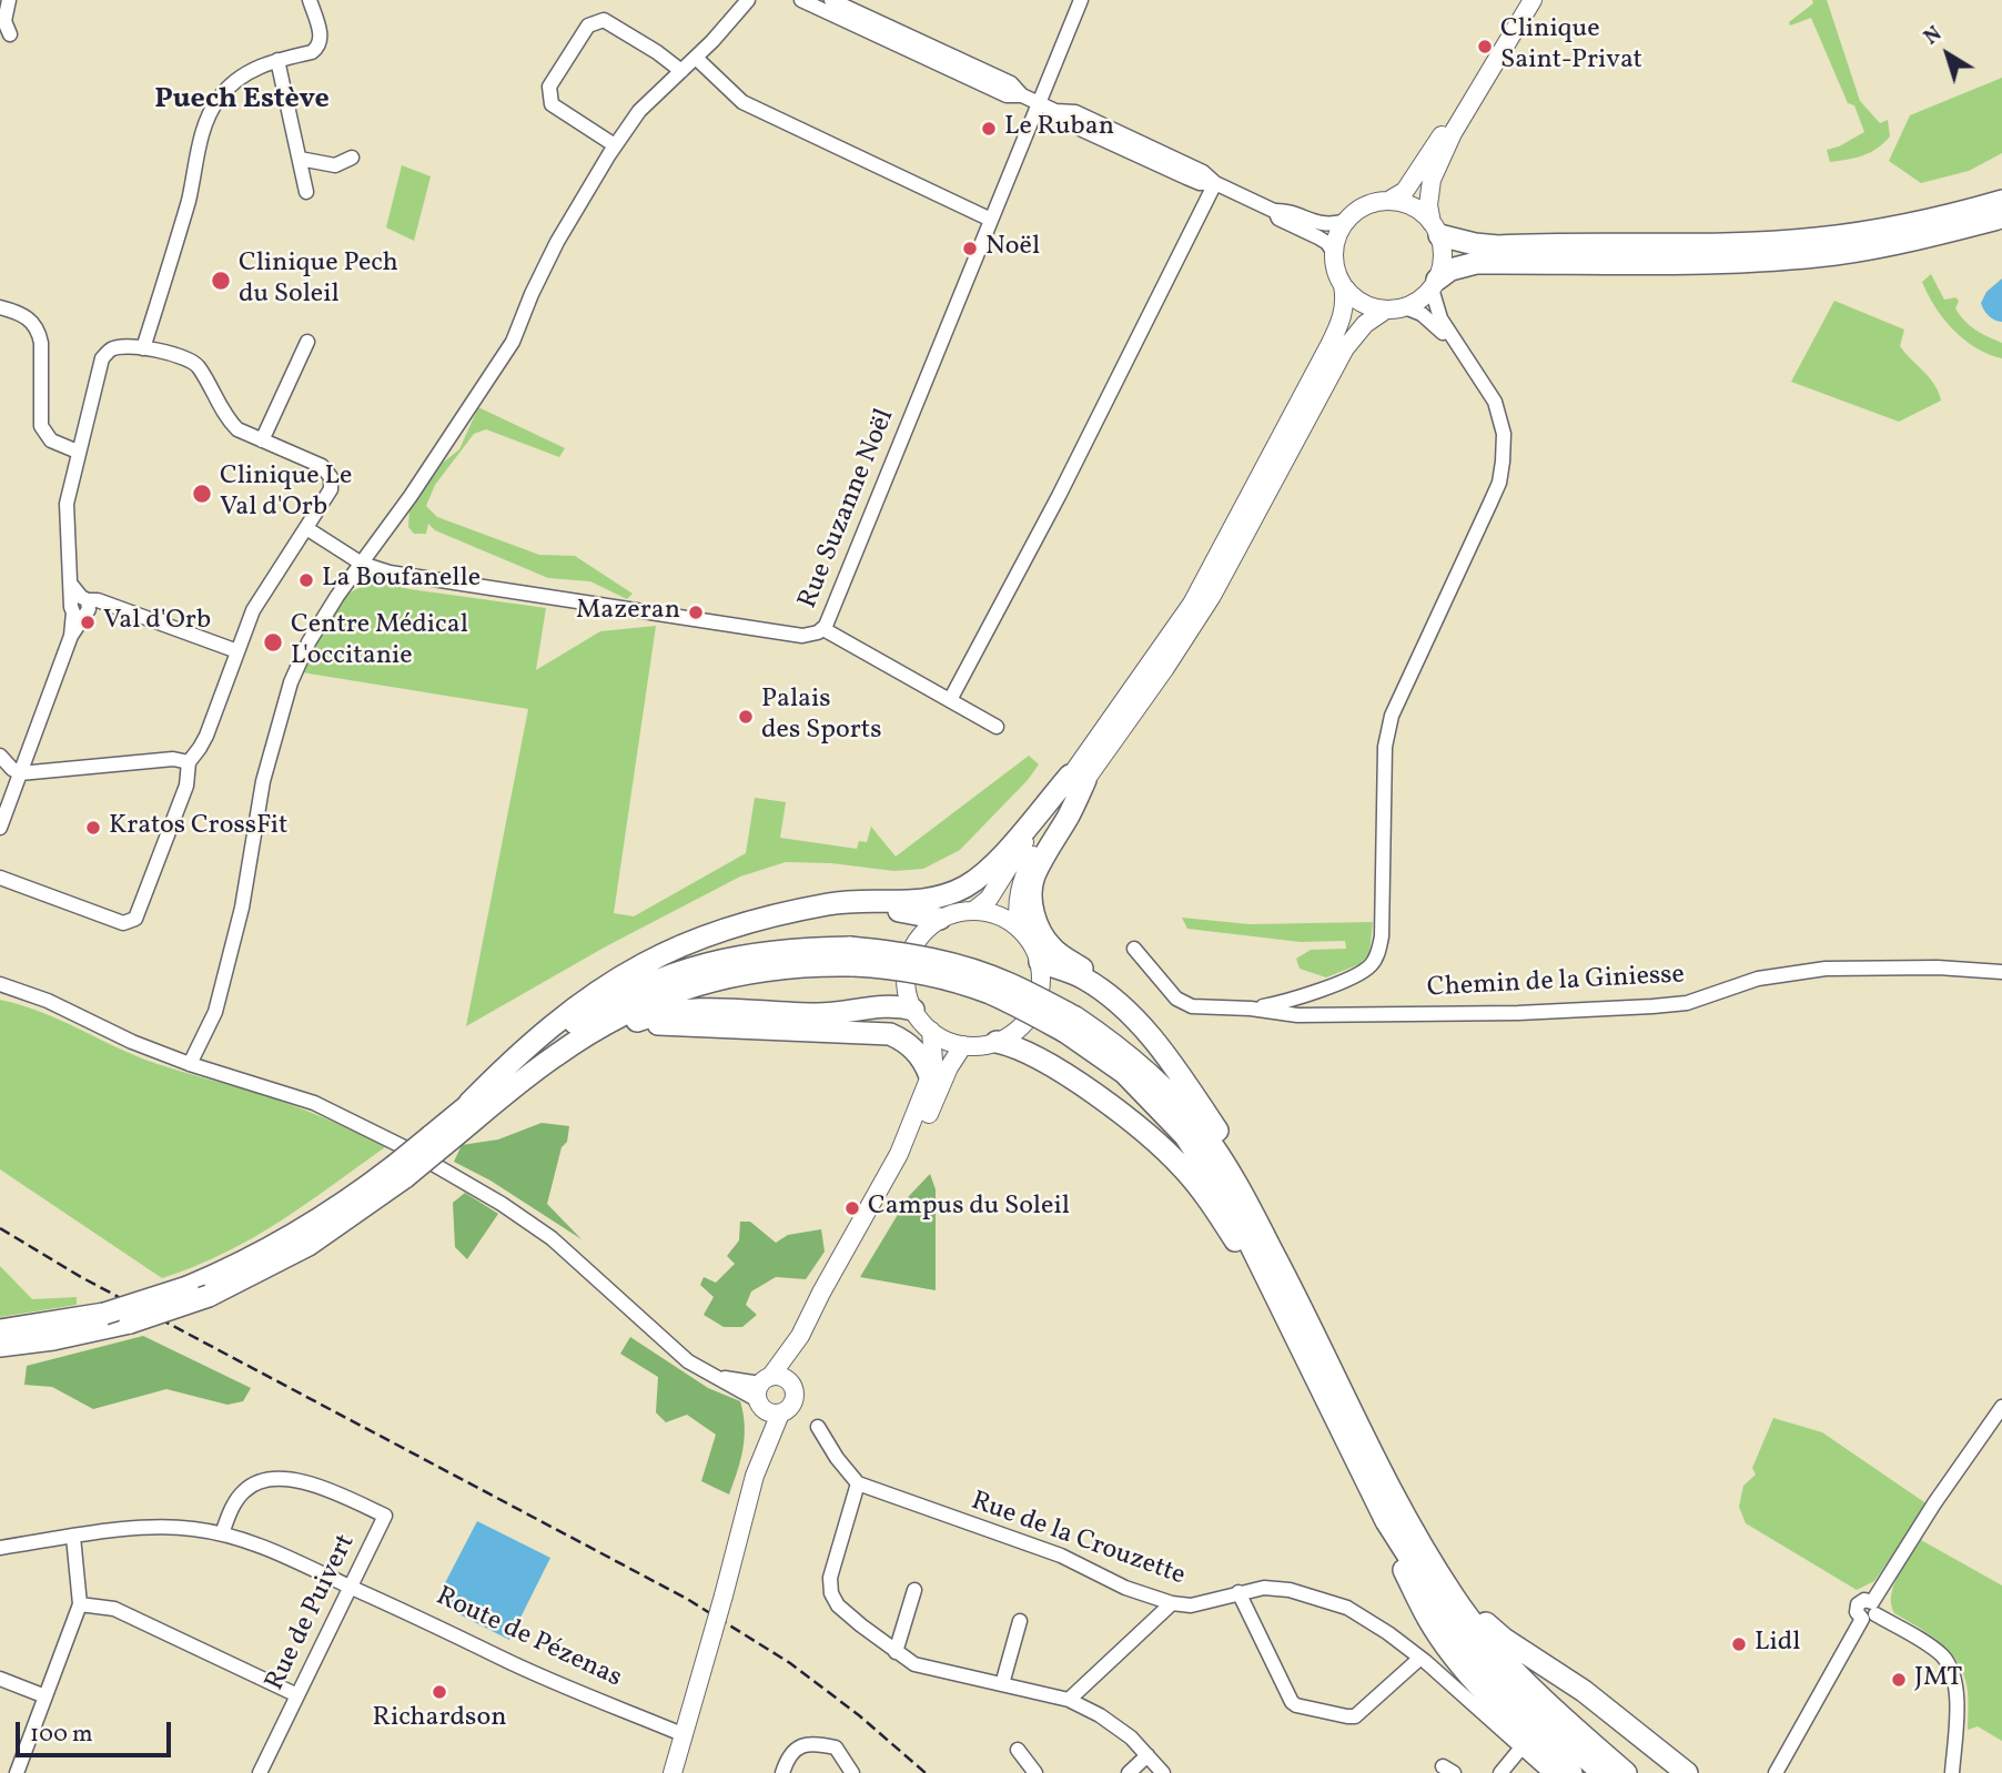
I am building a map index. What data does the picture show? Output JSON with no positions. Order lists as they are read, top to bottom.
{
  "streets": {
    "street": [
      "Rue Suzanne Noël",
      "Chemin de la Giniesse",
      "Rue de la Crouzette",
      "Rue de Puivert",
      "Route de Pézenas"
    ]
  },
  "crossings": [
    ["Rue de Puivert", "Route de Pézenas"]
  ],
  "districts": ["Puech Estève"],
  "places": [
    "Clinique Saint-Privat",
    "Le Ruban",
    "Noël",
    "Clinique Pech du Soleil",
    "Clinique Le Val d'Orb",
    "La Boufanelle",
    "Mazeran",
    "Val d'Orb",
    "Centre Médical L'occitanie",
    "Palais des Sports",
    "Kratos CrossFit",
    "Campus du Soleil",
    "Lidl",
    "JMT",
    "Richardson"
  ],
  "scale_bar": "100 m",
  "north": "top left"
}
